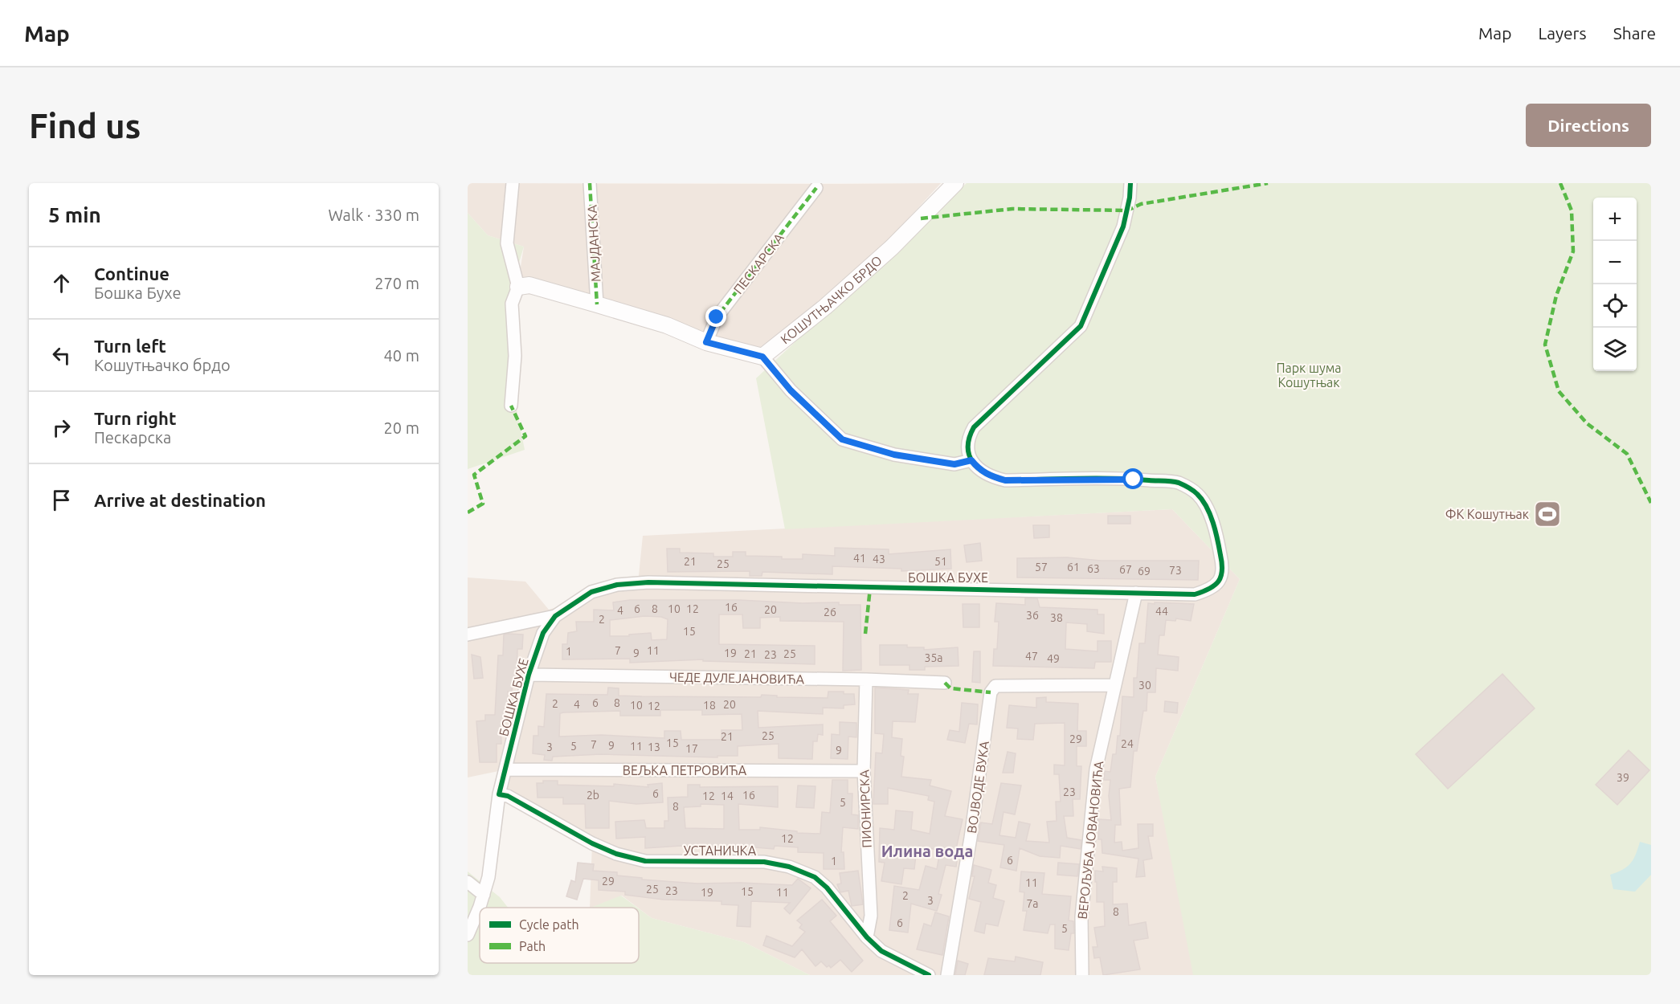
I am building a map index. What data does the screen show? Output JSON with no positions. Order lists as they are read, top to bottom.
{
  "streets": {
    "street": [
      "МАЈДАНСКА",
      "ПЕСКАРСКА",
      "КОШУТЊАЧКО БРДО",
      "БОШКА БУХЕ",
      "ЧЕДЕ ДУЛЕЈАНОВИЋА",
      "ВЕЉКА ПЕТРОВИЋА",
      "ВОЈВОДЕ ВУКА",
      "ПИОНИРСКА",
      "ВЕРОЉУБА ЈОВАНОВИЋА",
      "УСТАНИЧКА"
    ]
  },
  "crossings": [
    ["БОШКА БУХЕ", "ЧЕДЕ ДУЛЕЈАНОВИЋА"],
    ["БОШКА БУХЕ", "ВЕЉКА ПЕТРОВИЋА"],
    ["БОШКА БУХЕ", "ВЕРОЉУБА ЈОВАНОВИЋА"],
    ["БОШКА БУХЕ", "УСТАНИЧКА"],
    ["ЧЕДЕ ДУЛЕЈАНОВИЋА", "ПИОНИРСКА"],
    ["ВЕЉКА ПЕТРОВИЋА", "ПИОНИРСКА"],
    ["ВОЈВОДЕ ВУКА", "ВЕРОЉУБА ЈОВАНОВИЋА"],
    ["ПИОНИРСКА", "УСТАНИЧКА"]
  ],
  "districts": ["Илина вода"],
  "parks": ["Парк шума Кошутњак"],
  "places": {
    "sports": ["ФК Кошутњак"]
  },
  "house_numbers": [
    "41",
    "43",
    "21",
    "51",
    "25",
    "57",
    "61",
    "63",
    "67",
    "73",
    "69",
    "16",
    "6",
    "8",
    "10",
    "12",
    "20",
    "4",
    "44",
    "26",
    "36",
    "38",
    "2",
    "15",
    "7",
    "11",
    "1",
    "9",
    "19",
    "21",
    "25",
    "23",
    "47",
    "35a",
    "49",
    "30",
    "6",
    "8",
    "2",
    "4",
    "20",
    "10",
    "18",
    "12",
    "25",
    "21",
    "29",
    "15",
    "24",
    "7",
    "9",
    "5",
    "11",
    "3",
    "13",
    "17",
    "9",
    "39",
    "23",
    "6",
    "2b",
    "16",
    "12",
    "14",
    "5",
    "8",
    "12",
    "6",
    "1",
    "29",
    "11",
    "25",
    "23",
    "15",
    "19",
    "11",
    "2",
    "3",
    "7a",
    "8",
    "6",
    "5"
  ],
  "legend": ["Cycle path", "Path"],
  "page": {
    "header": "Map",
    "nav": ["Map", "Layers", "Share"],
    "buttons": "Directions",
    "title": "Find us",
    "heading": ["5 min", "Walk · 330 m"],
    "map_buttons": ["+", "−"],
    "list": [
      ["Continue", "Бошка Бухе", "270 m"],
      ["Turn left", "Кошутњачко брдо", "40 m"],
      ["Turn right", "Пескарска", "20 m"],
      "Arrive at destination"
    ]
  }
}
